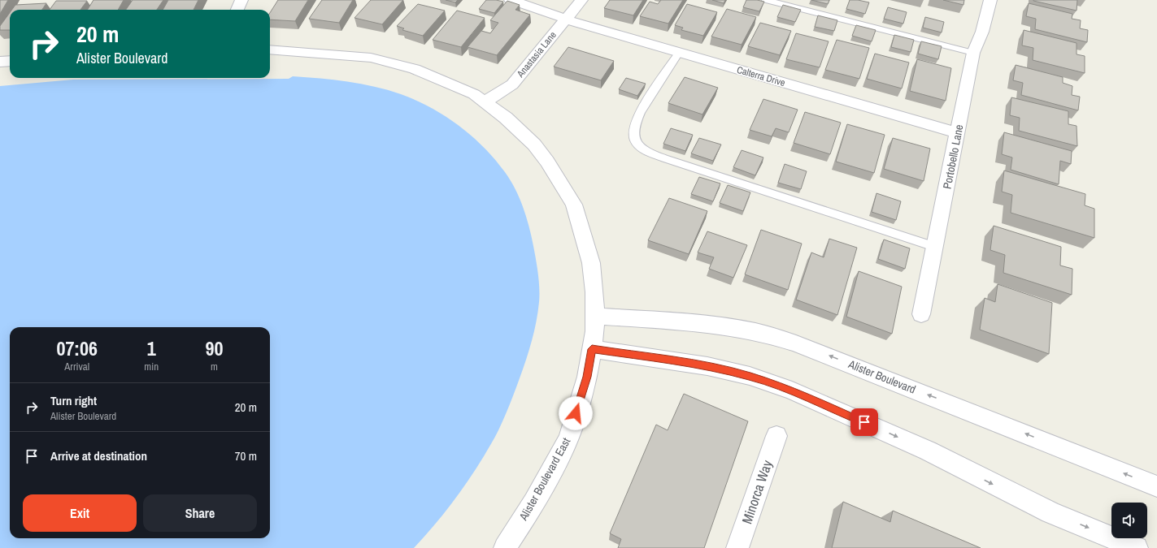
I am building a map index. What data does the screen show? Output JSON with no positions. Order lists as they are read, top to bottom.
{
  "streets": {
    "street": [
      "Anastasia Lane",
      "Calterra Drive",
      "Portobello Lane",
      "Alister Boulevard",
      "Alister Boulevard East",
      "Minorca Way"
    ]
  },
  "crossings": [
    ["Anastasia Lane", "Calterra Drive"],
    ["Anastasia Lane", "Alister Boulevard East"],
    ["Calterra Drive", "Portobello Lane"],
    ["Alister Boulevard", "Alister Boulevard East"]
  ],
  "page": {
    "turn": ["20 m", "Alister Boulevard"],
    "eta": [
      "07:06",
      "Arrival",
      "1",
      "min",
      "90",
      "m"
    ],
    "list": [
      {
        "name": "Turn right",
        "note": "Alister Boulevard",
        "value": "20 m"
      },
      {
        "name": "Arrive at destination",
        "value": "70 m"
      }
    ],
    "buttons": ["Exit", "Share"]
  }
}
